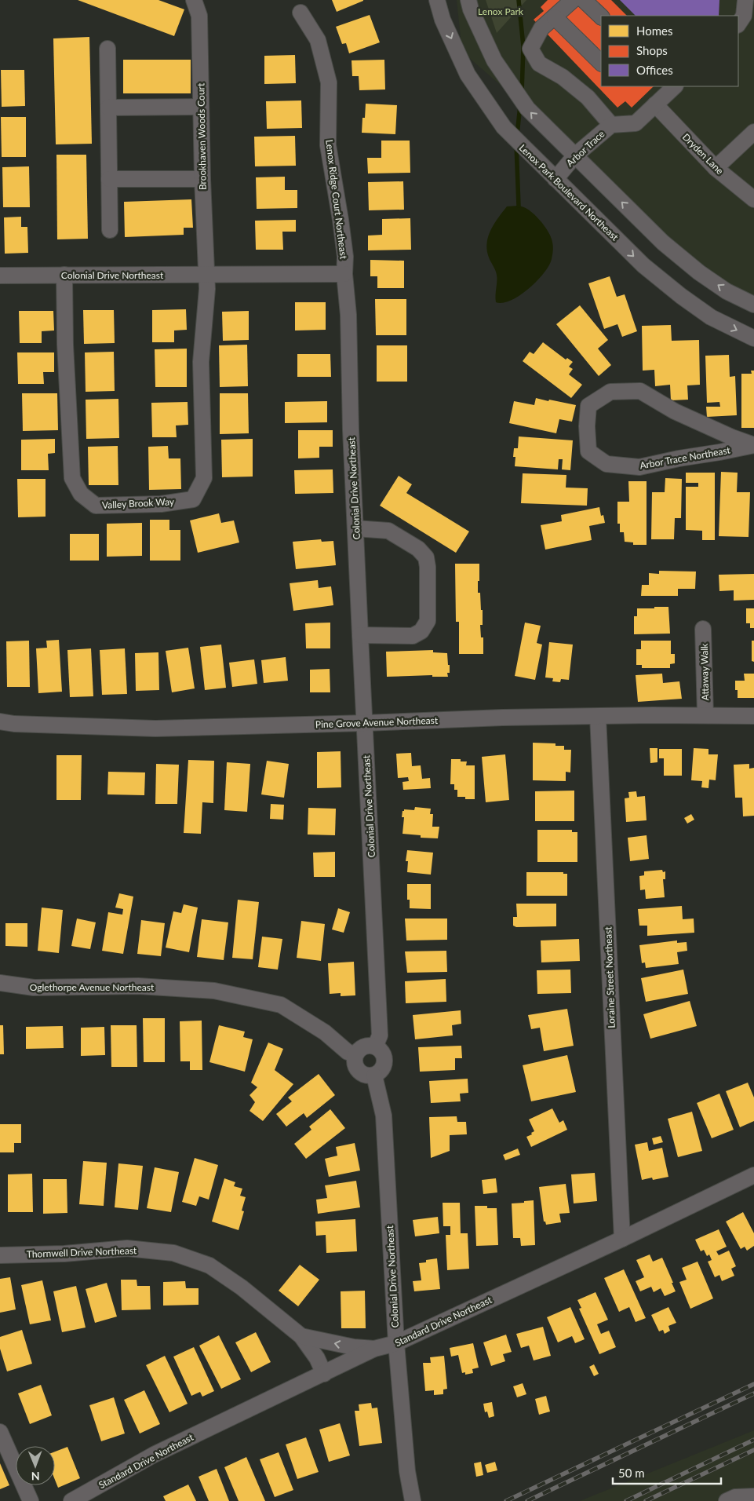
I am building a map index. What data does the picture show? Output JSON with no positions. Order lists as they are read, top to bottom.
{
  "streets": {
    "street": [
      "Brookhaven Woods Court",
      "Arbor Trace",
      "Dryden Lane",
      "Lenox Park Boulevard Northeast",
      "Lenox Ridge Court Northeast",
      "Colonial Drive Northeast",
      "Arbor Trace Northeast",
      "Valley Brook Way",
      "Attaway Walk",
      "Pine Grove Avenue Northeast",
      "Loraine Street Northeast",
      "Oglethorpe Avenue Northeast",
      "Thornwell Drive Northeast",
      "Standard Drive Northeast"
    ]
  },
  "crossings": [
    ["Brookhaven Woods Court", "Colonial Drive Northeast"],
    ["Brookhaven Woods Court", "Valley Brook Way"],
    ["Arbor Trace", "Dryden Lane"],
    ["Arbor Trace", "Lenox Park Boulevard Northeast"],
    ["Lenox Ridge Court Northeast", "Colonial Drive Northeast"],
    ["Colonial Drive Northeast", "Valley Brook Way"],
    ["Colonial Drive Northeast", "Pine Grove Avenue Northeast"],
    ["Colonial Drive Northeast", "Oglethorpe Avenue Northeast"],
    ["Colonial Drive Northeast", "Standard Drive Northeast"],
    ["Attaway Walk", "Pine Grove Avenue Northeast"],
    ["Pine Grove Avenue Northeast", "Loraine Street Northeast"],
    ["Loraine Street Northeast", "Standard Drive Northeast"],
    ["Thornwell Drive Northeast", "Standard Drive Northeast"]
  ],
  "parks": ["Lenox Park"],
  "legend": ["Homes", "Shops", "Offices"],
  "scale_bar": "50 m",
  "north": "bottom"
}
